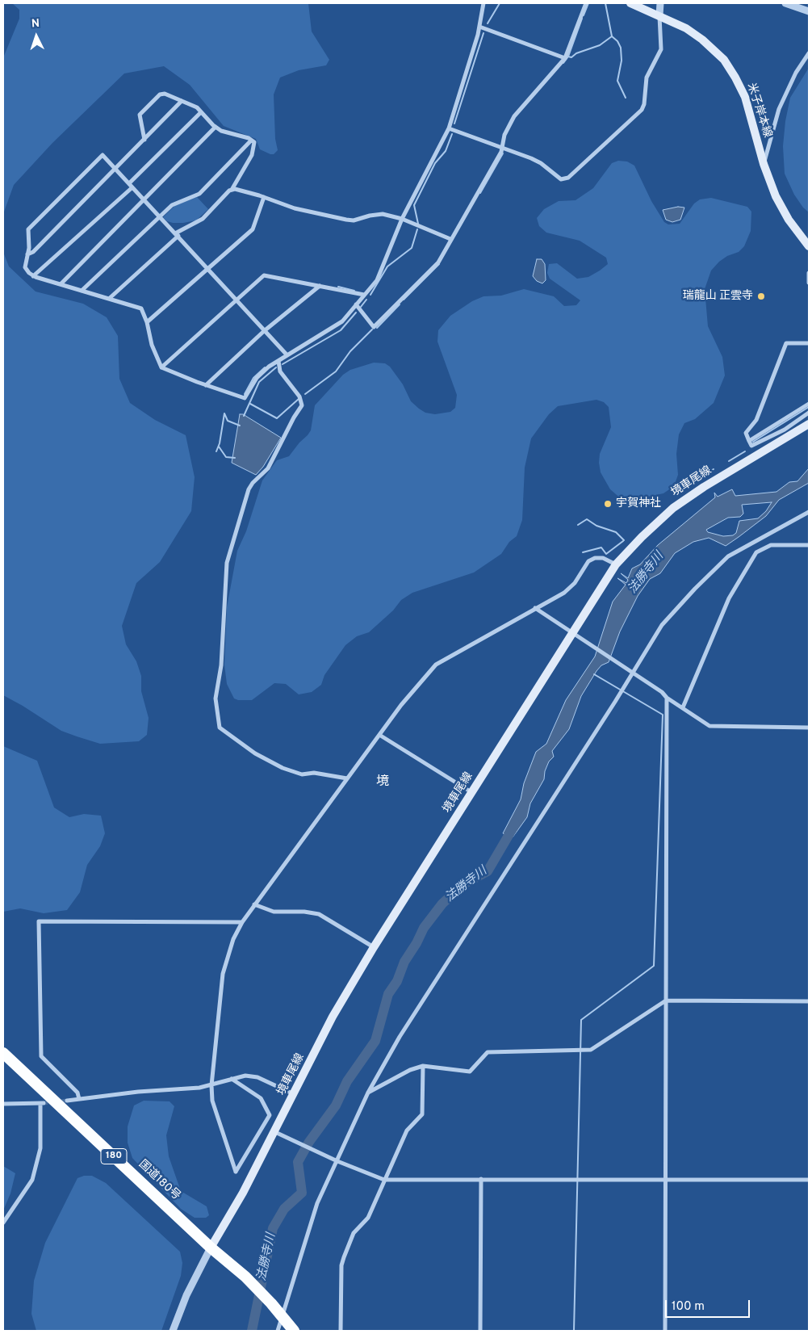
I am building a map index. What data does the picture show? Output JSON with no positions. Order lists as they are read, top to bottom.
{
  "streets": {
    "highway": ["180", "国道180号"],
    "main road": ["米子岸本線", "境車尾線"]
  },
  "crossings": [
    ["境車尾線", "国道180号"]
  ],
  "districts": ["境"],
  "water": ["法勝寺川"],
  "places": ["瑞龍山 正雲寺", "宇賀神社"],
  "scale_bar": "100 m",
  "north": "top"
}
